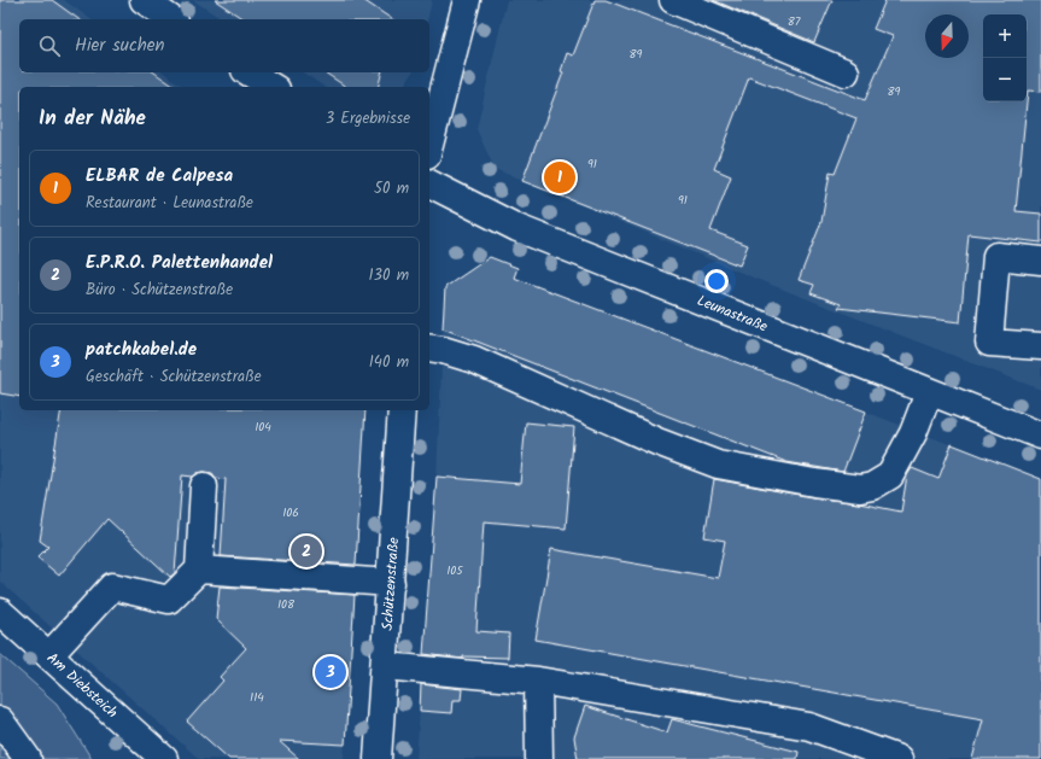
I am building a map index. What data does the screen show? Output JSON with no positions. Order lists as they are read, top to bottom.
{
  "streets": {
    "street": ["Leunastraße", "Schützenstraße", "Am Diebsteich"]
  },
  "house_numbers": [
    "87",
    "89",
    "89",
    "91",
    "91",
    "104",
    "106",
    "105",
    "108",
    "114"
  ],
  "north": "bottom",
  "page": {
    "map_buttons": ["+", "−"],
    "search": "Hier suchen",
    "heading": ["In der Nähe", "3 Ergebnisse"],
    "list": [
      {
        "mark": "1",
        "name": "ELBAR de Calpesa",
        "note": "Restaurant · Leunastraße",
        "value": "50 m"
      },
      {
        "mark": "2",
        "name": "E.P.R.O. Palettenhandel",
        "note": "Büro · Schützenstraße",
        "value": "130 m"
      },
      {
        "mark": "3",
        "name": "patchkabel.de",
        "note": "Geschäft · Schützenstraße",
        "value": "140 m"
      }
    ],
    "pins": ["1", "2", "3"]
  }
}
